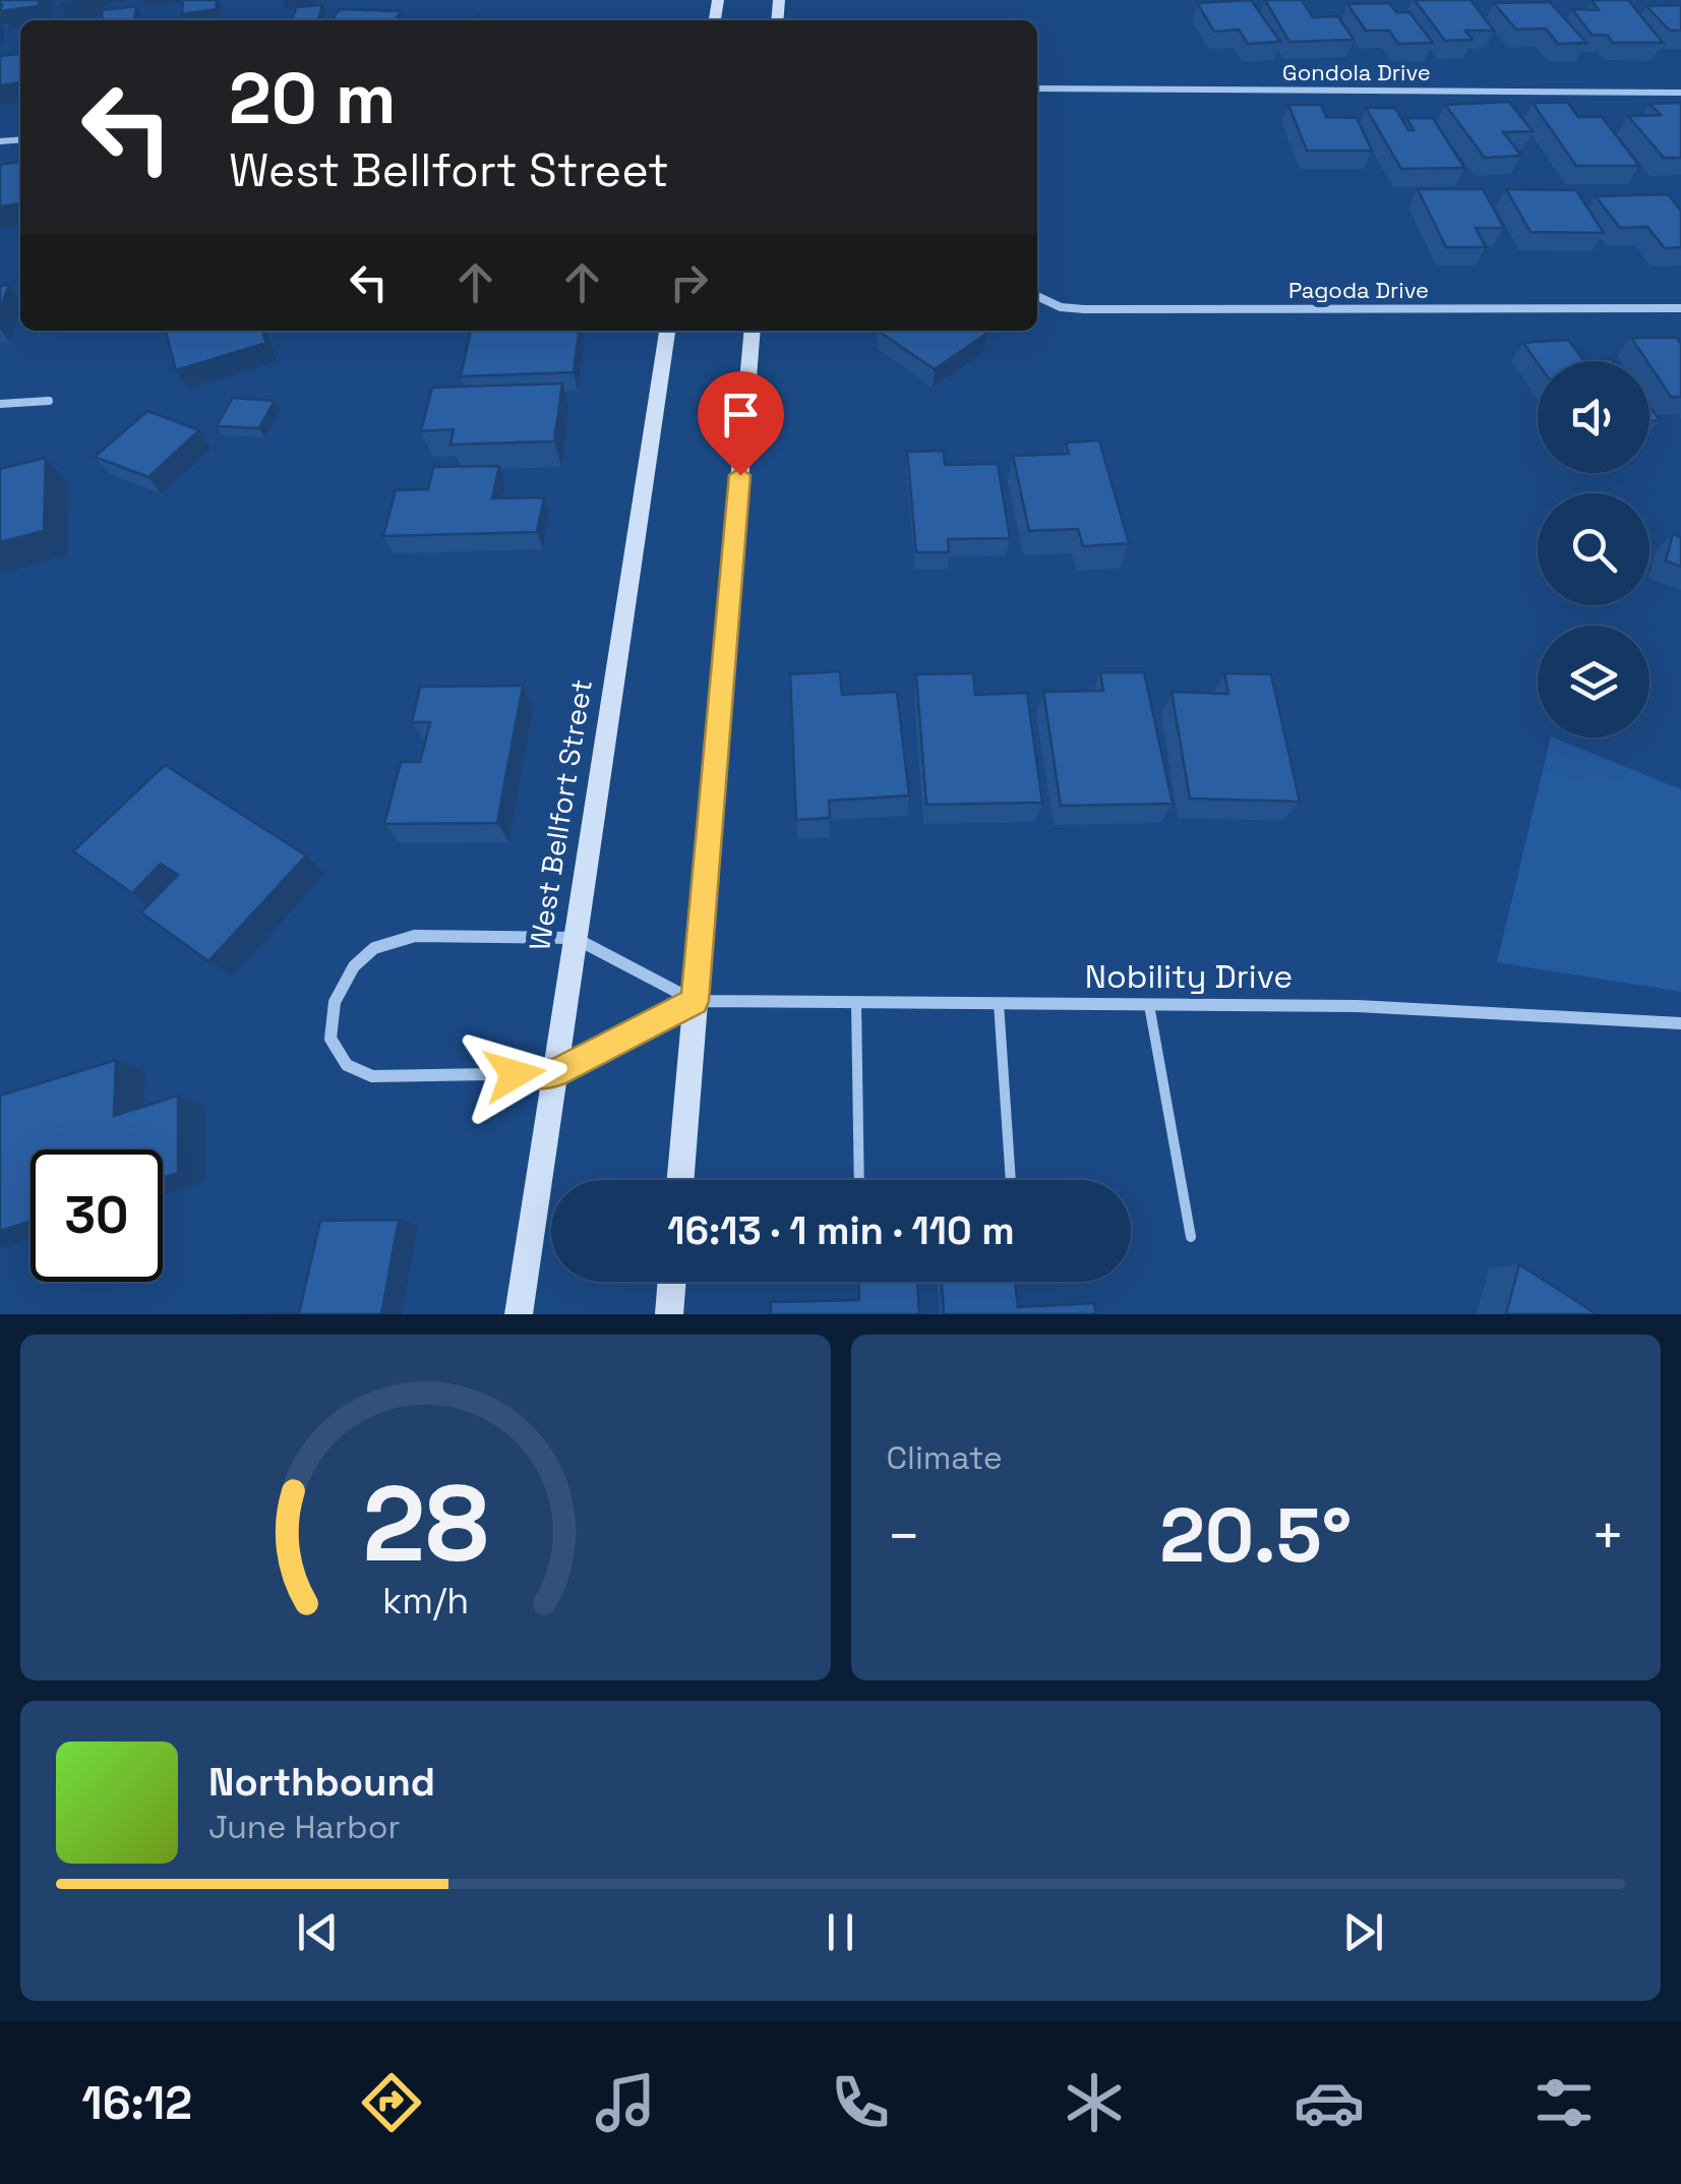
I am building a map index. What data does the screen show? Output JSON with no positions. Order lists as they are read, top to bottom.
{
  "streets": {
    "main road": ["West Bellfort Street"],
    "street": ["Gondola Drive", "Pagoda Drive", "Nobility Drive"]
  },
  "crossings": [
    ["West Bellfort Street", "Nobility Drive"]
  ],
  "page": {
    "turn": ["20 m", "West Bellfort Street"],
    "limit": "30",
    "trip": "16:13 · 1 min · 110 m",
    "tile": "Climate",
    "heat": ["−", "20.5°", "+"],
    "song": ["Northbound", "June Harbor"],
    "tabs": "16:12",
    "gauge": ["28", "km/h"]
  }
}
